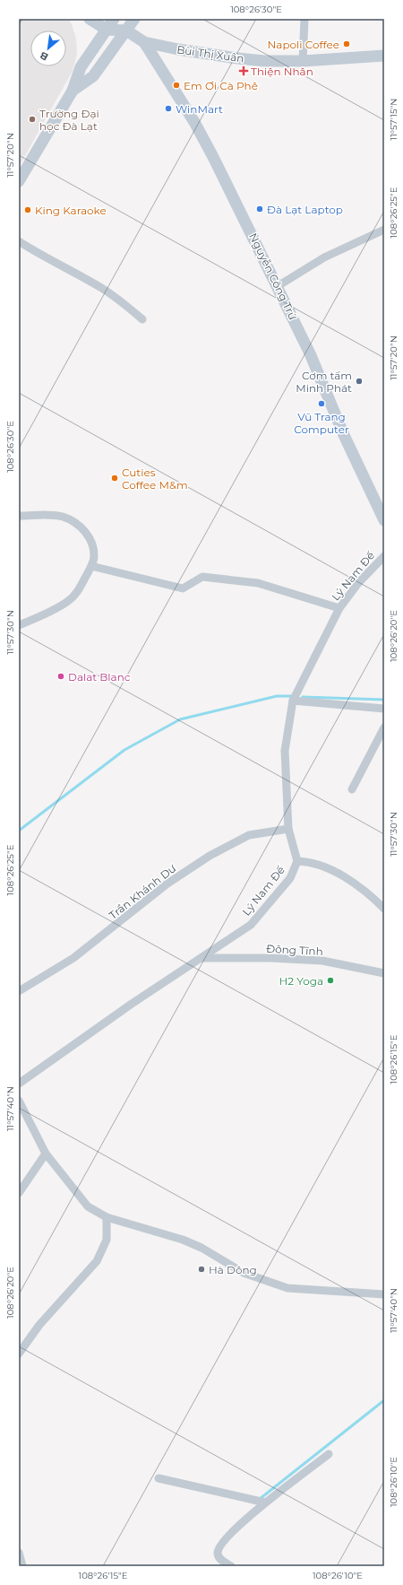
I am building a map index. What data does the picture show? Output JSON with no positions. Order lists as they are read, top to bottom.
{
  "streets": {
    "main road": ["Bùi Thị Xuân", "Nguyễn Công Trứ"],
    "street": ["Lý Nam Đế", "Trần Khánh Dư", "Đông Tĩnh"]
  },
  "crossings": [
    ["Bùi Thị Xuân", "Nguyễn Công Trứ"],
    ["Lý Nam Đế", "Trần Khánh Dư"],
    ["Lý Nam Đế", "Đông Tĩnh"]
  ],
  "places": {
    "other": [
      "Napoli Coffee",
      "Em Ơi Cà Phê",
      "WinMart",
      "Trường Đại học Đà Lạt",
      "Đà Lạt Laptop",
      "King Karaoke",
      "Cơm tấm Minh Phát",
      "Vũ Trang Computer",
      "Cuties Coffee M&m",
      "Dalat Blanc",
      "H2 Yoga",
      "Hà Dông"
    ],
    "health": ["Thiện Nhân"]
  },
  "north": "bottom left",
  "coordinates": [
    "108°26'30\"E",
    "11°57'15\"N",
    "11°57'20\"N",
    "108°26'25\"E",
    "11°57'30\"N",
    "108°26'20\"E",
    "108°26'15\"E",
    "11°57'40\"N",
    "108°26'10\"E"
  ]
}
